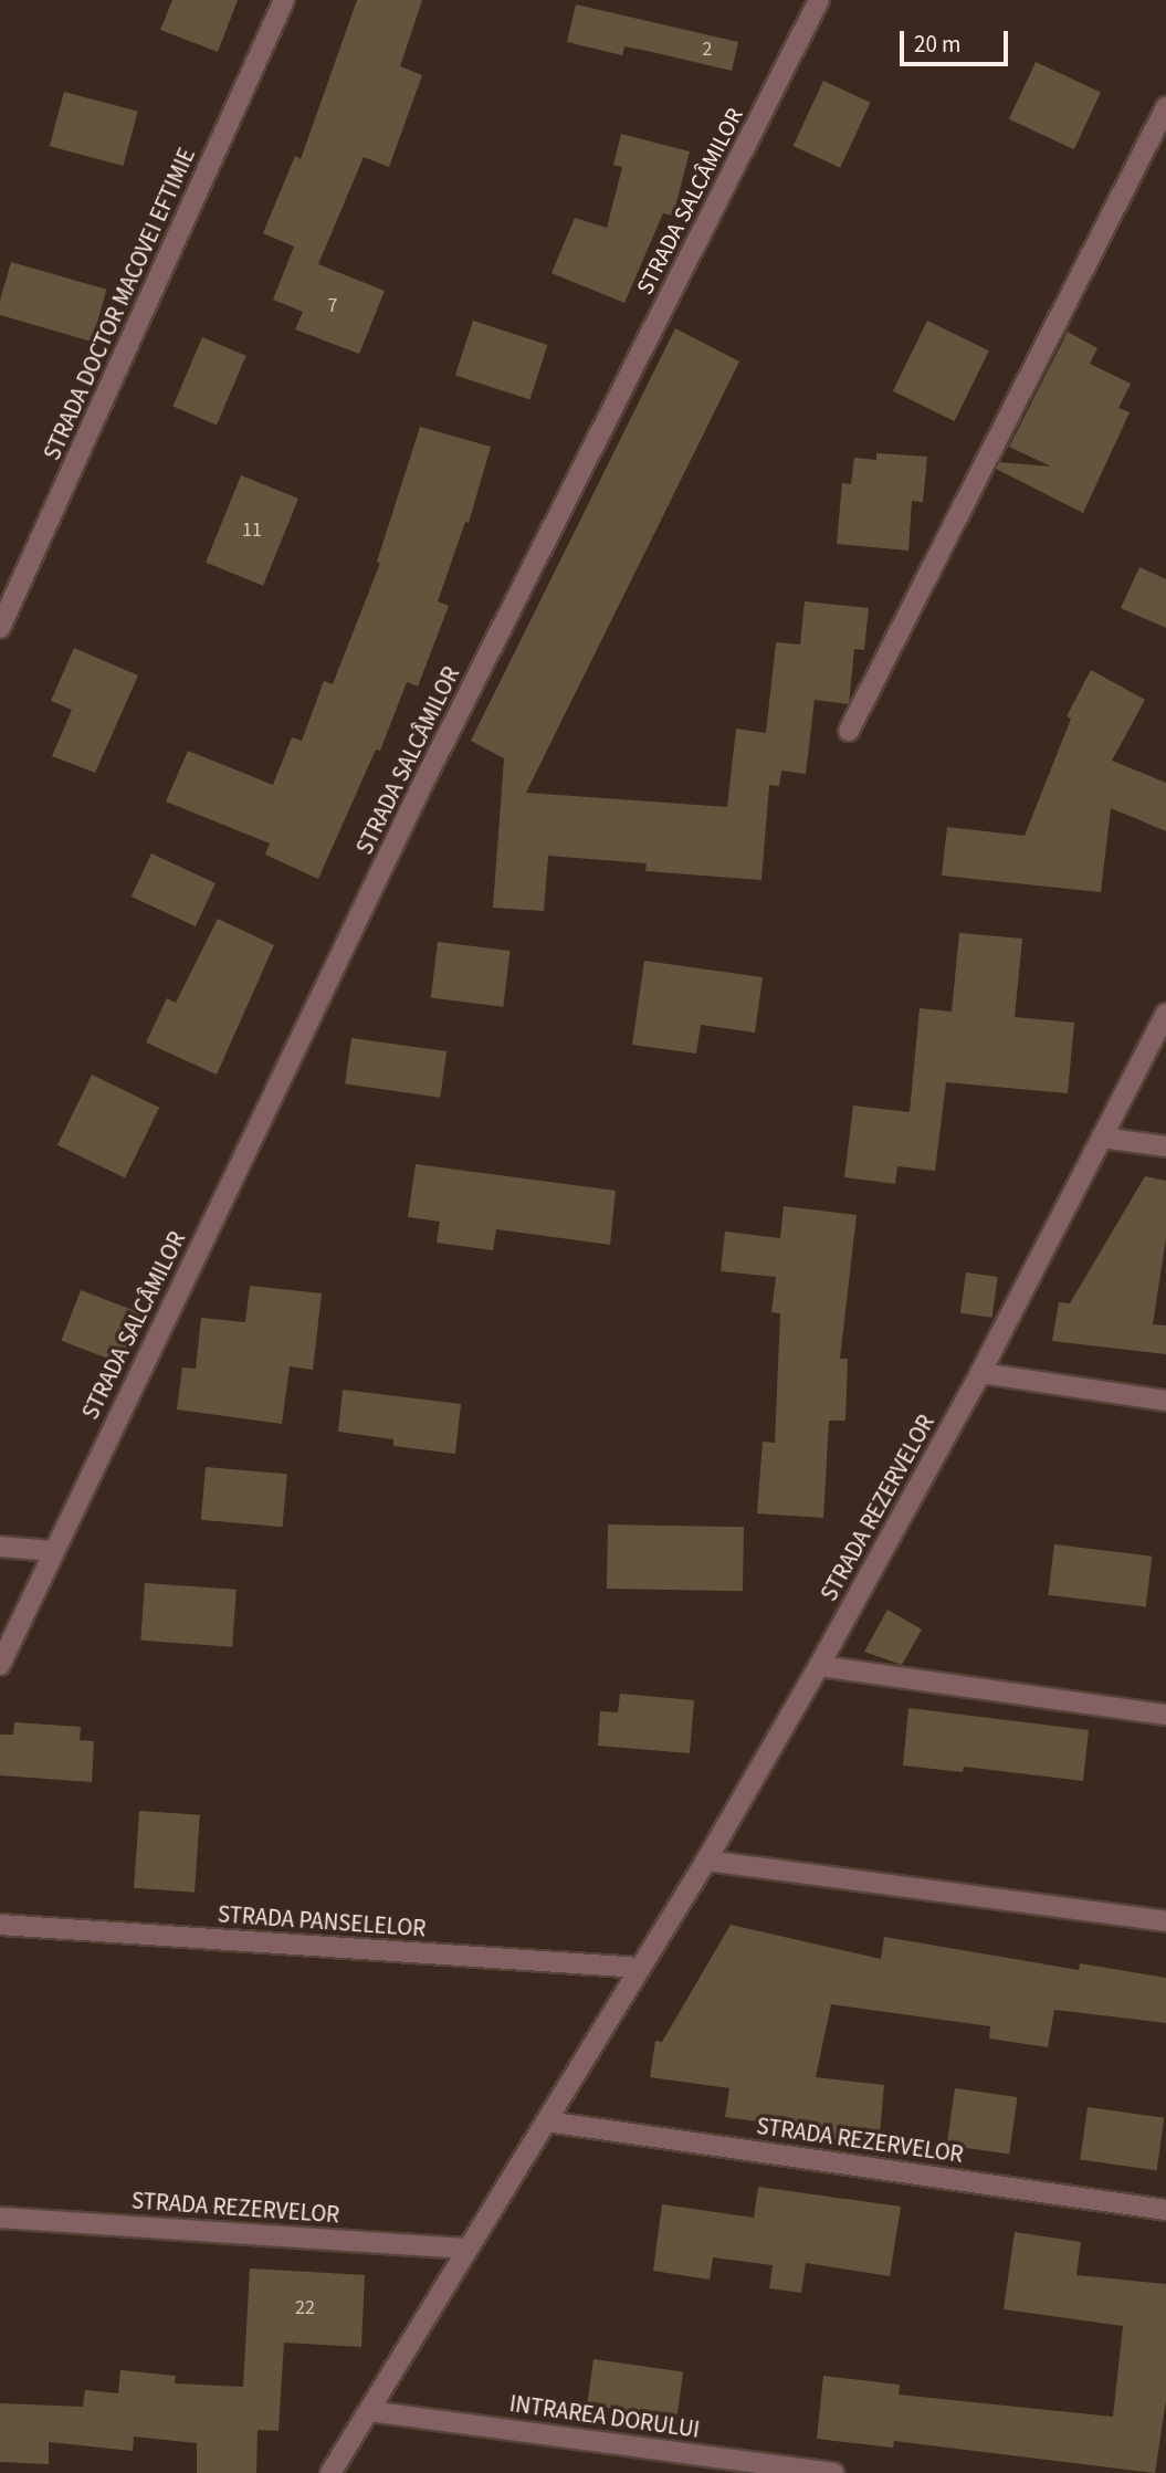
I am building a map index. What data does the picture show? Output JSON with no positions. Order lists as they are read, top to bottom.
{
  "streets": {
    "street": [
      "STRADA SALCÂMILOR",
      "STRADA DOCTOR MACOVEI EFTIMIE",
      "STRADA REZERVELOR",
      "STRADA PANSELELOR",
      "INTRAREA DORULUI"
    ]
  },
  "crossings": [
    ["STRADA REZERVELOR", "STRADA PANSELELOR"],
    ["STRADA REZERVELOR", "INTRAREA DORULUI"]
  ],
  "house_numbers": [
    "2",
    "7",
    "11",
    "22"
  ],
  "scale_bar": "20 m"
}
